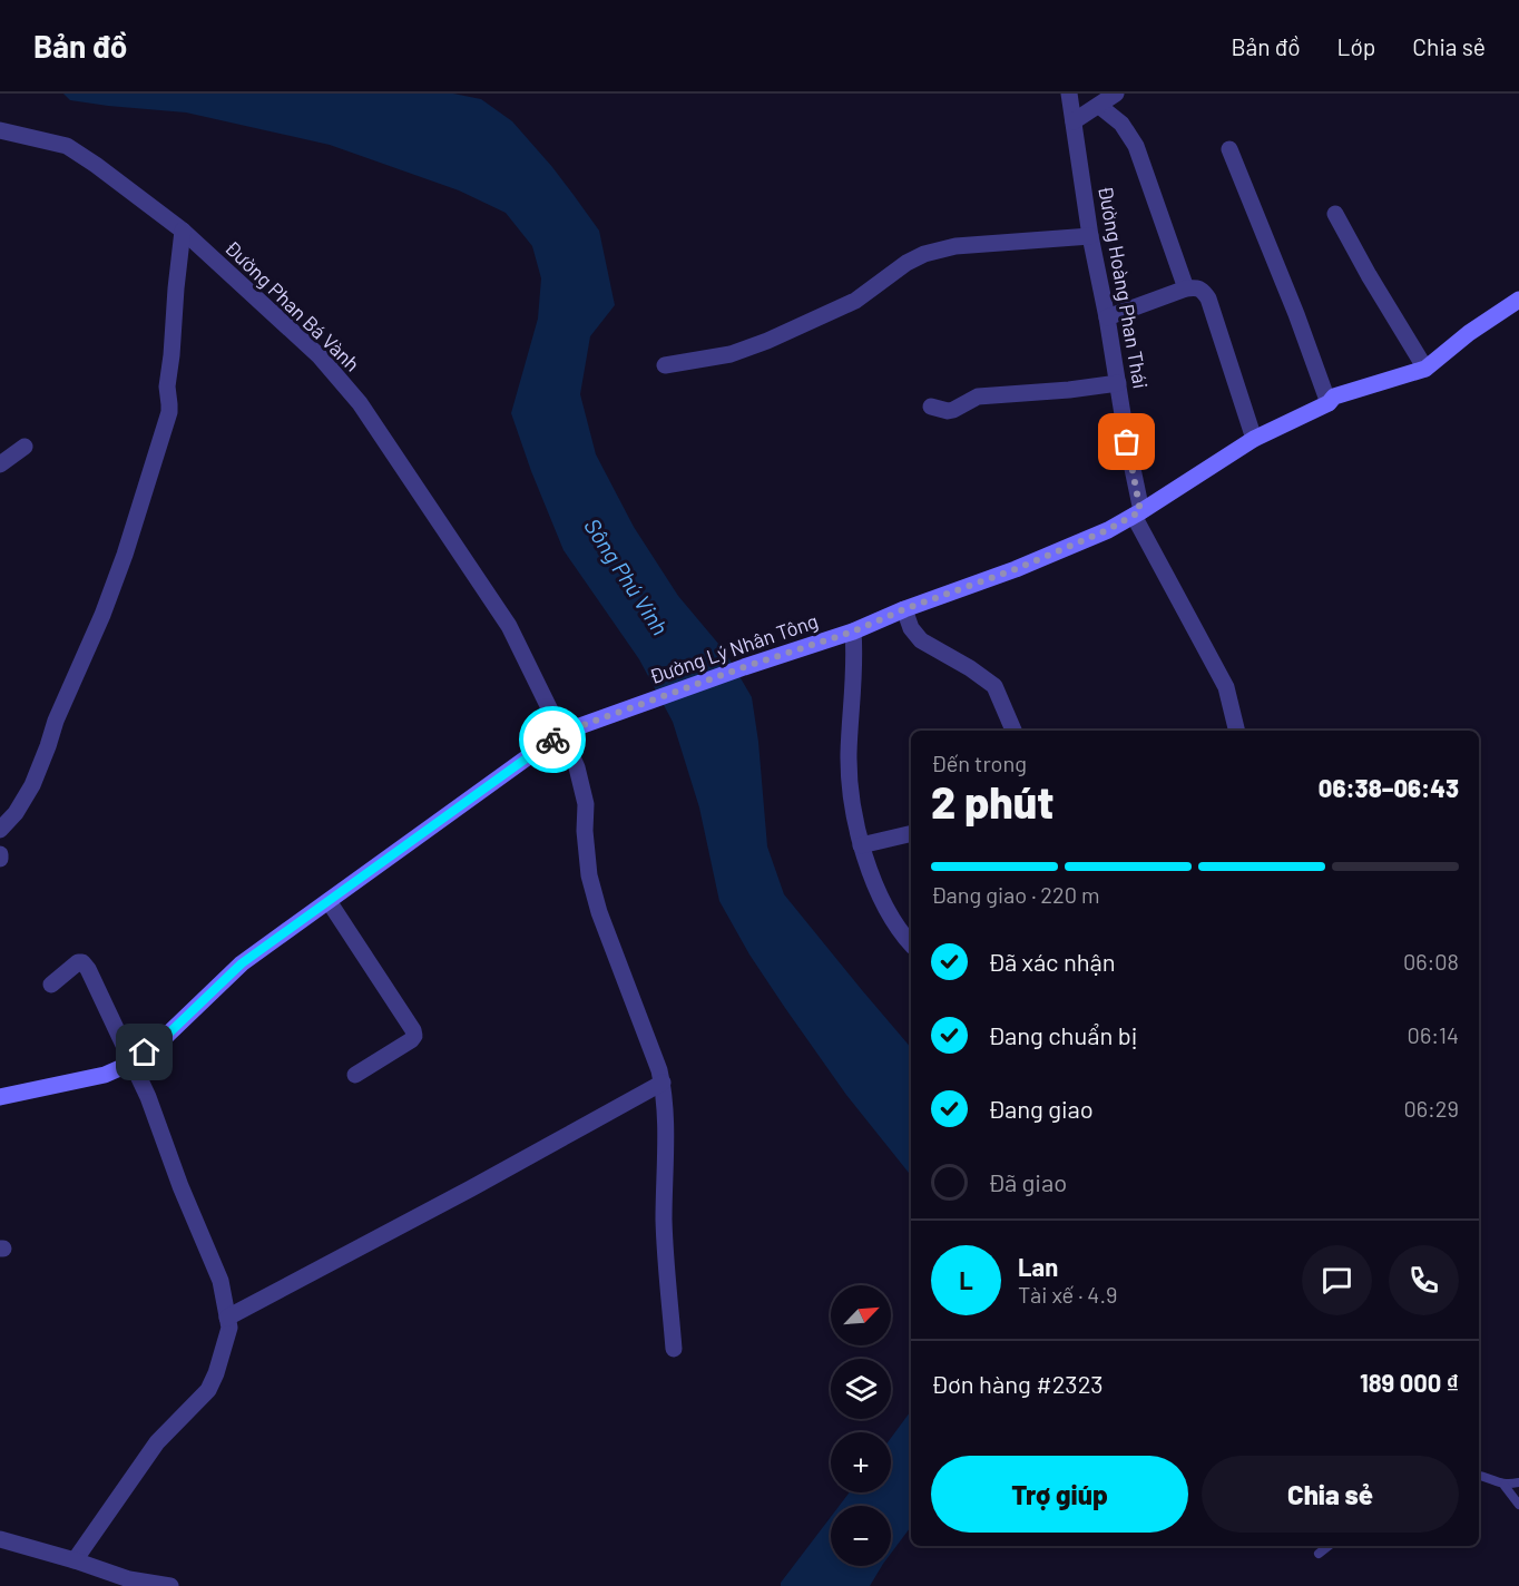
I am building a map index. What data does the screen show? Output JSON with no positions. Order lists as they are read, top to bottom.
{
  "streets": {
    "street": ["Đường Hoàng Phan Thái", "Đường Phan Bá Vành", "Đường Lý Nhân Tông"]
  },
  "crossings": [
    ["Đường Hoàng Phan Thái", "Đường Lý Nhân Tông"],
    ["Đường Phan Bá Vành", "Đường Lý Nhân Tông"]
  ],
  "water": ["Sông Phú Vinh"],
  "north": "top right",
  "page": {
    "header": "Bản đồ",
    "nav": ["Bản đồ", "Lớp", "Chia sẻ"],
    "heading": ["2 phút", "Đến trong", "06:38–06:43"],
    "panel": [
      "Lan",
      "Tài xế · 4.9",
      "Đơn hàng #2323",
      "189 000 ₫"
    ],
    "bar": "Đang giao · 220 m",
    "list": [
      ["Đã xác nhận", "06:08"],
      ["Đang chuẩn bị", "06:14"],
      ["Đang giao", "06:29"],
      "Đã giao"
    ],
    "round": "L",
    "map_buttons": ["+", "−"],
    "buttons": ["Trợ giúp", "Chia sẻ"]
  }
}
